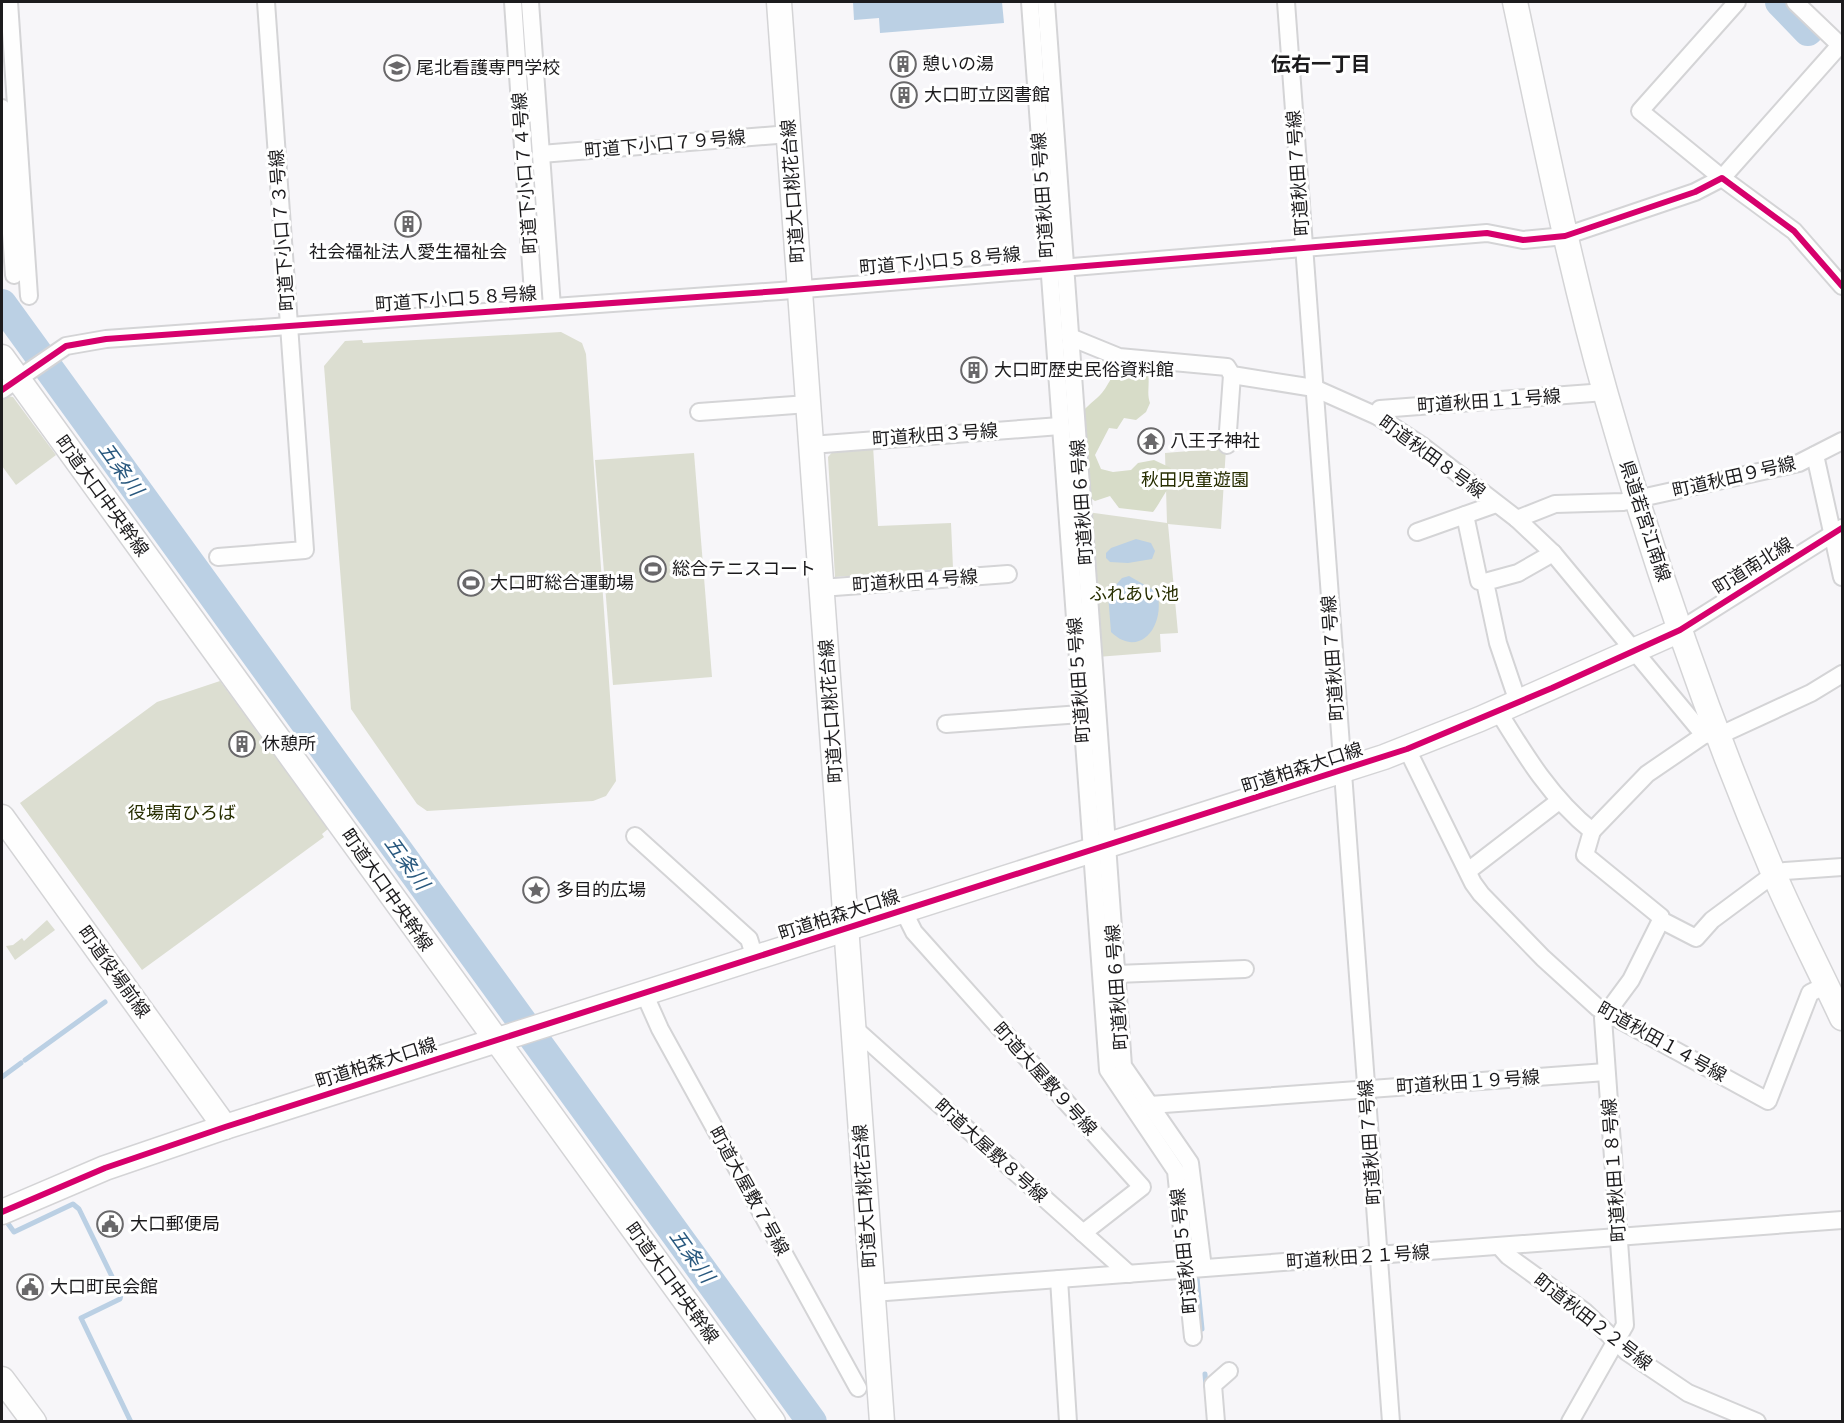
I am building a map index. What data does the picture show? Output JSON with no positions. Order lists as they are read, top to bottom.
{
  "streets": {
    "street": [
      "町道下小口７９号線",
      "町道下小口７４号線",
      "町道秋田７号線",
      "町道大口桃花台線",
      "町道秋田５号線",
      "町道下小口７３号線",
      "町道下小口５８号線",
      "町道秋田１１号線",
      "町道秋田３号線",
      "町道秋田８号線",
      "町道秋田９号線",
      "町道大口中央幹線",
      "町道秋田６号線",
      "県道若宮江南線",
      "町道南北線",
      "町道秋田４号線",
      "町道柏森大口線",
      "町道役場前線",
      "町道秋田１４号線",
      "町道大屋敷９号線",
      "町道大屋敷８号線",
      "町道秋田１８号線",
      "町道大屋敷７号線",
      "町道秋田２１号線",
      "町道秋田２２号線"
    ]
  },
  "crossings": [
    ["町道下小口７９号線", "町道大口桃花台線"],
    ["町道下小口７４号線", "町道下小口５８号線"],
    ["町道秋田７号線", "町道下小口５８号線"],
    ["町道秋田７号線", "町道秋田８号線"],
    ["町道秋田７号線", "町道柏森大口線"],
    ["町道秋田７号線", "町道秋田２１号線"],
    ["町道大口桃花台線", "町道下小口５８号線"],
    ["町道大口桃花台線", "町道秋田３号線"],
    ["町道大口桃花台線", "町道秋田４号線"],
    ["町道大口桃花台線", "町道柏森大口線"],
    ["町道大口桃花台線", "町道大屋敷８号線"],
    ["町道大口桃花台線", "町道秋田２１号線"],
    ["町道秋田５号線", "町道下小口５８号線"],
    ["町道秋田５号線", "町道秋田３号線"],
    ["町道秋田５号線", "町道秋田６号線"],
    ["町道秋田５号線", "町道柏森大口線"],
    ["町道秋田５号線", "町道秋田２１号線"],
    ["町道下小口７３号線", "町道下小口５８号線"],
    ["町道下小口５８号線", "町道大口中央幹線"],
    ["町道下小口５８号線", "町道秋田６号線"],
    ["町道下小口５８号線", "県道若宮江南線"],
    ["町道秋田１１号線", "町道秋田８号線"],
    ["町道秋田１１号線", "県道若宮江南線"],
    ["町道秋田８号線", "町道秋田９号線"],
    ["町道秋田８号線", "町道秋田６号線"],
    ["町道秋田８号線", "県道若宮江南線"],
    ["町道秋田８号線", "町道柏森大口線"],
    ["町道秋田９号線", "県道若宮江南線"],
    ["町道大口中央幹線", "町道柏森大口線"],
    ["町道秋田６号線", "町道柏森大口線"],
    ["町道秋田６号線", "町道秋田２１号線"],
    ["県道若宮江南線", "町道南北線"],
    ["県道若宮江南線", "町道柏森大口線"],
    ["県道若宮江南線", "町道秋田１４号線"],
    ["町道南北線", "町道柏森大口線"],
    ["町道柏森大口線", "町道役場前線"],
    ["町道柏森大口線", "町道秋田１４号線"],
    ["町道柏森大口線", "町道大屋敷９号線"],
    ["町道柏森大口線", "町道大屋敷７号線"],
    ["町道秋田１４号線", "町道秋田１８号線"],
    ["町道大屋敷９号線", "町道大屋敷８号線"],
    ["町道大屋敷８号線", "町道秋田２１号線"],
    ["町道秋田１８号線", "町道秋田２１号線"],
    ["町道秋田１８号線", "町道秋田２２号線"],
    ["町道秋田２１号線", "町道秋田２２号線"]
  ],
  "districts": ["伝右一丁目"],
  "water": ["五条川"],
  "parks": ["秋田児童遊園", "ふれあい池", "役場南ひろば"],
  "places": {
    "building": [
      "憩いの湯",
      "大口町立図書館",
      "社会福祉法人愛生福祉会",
      "大口町歴史民俗資料館",
      "休憩所"
    ],
    "school or university": ["尾北看護専門学校"],
    "temple": ["八王子神社"],
    "sports": ["総合テニスコート", "大口町総合運動場"],
    "place": ["多目的広場"],
    "public building": ["大口郵便局", "大口町民会館"]
  }
}
